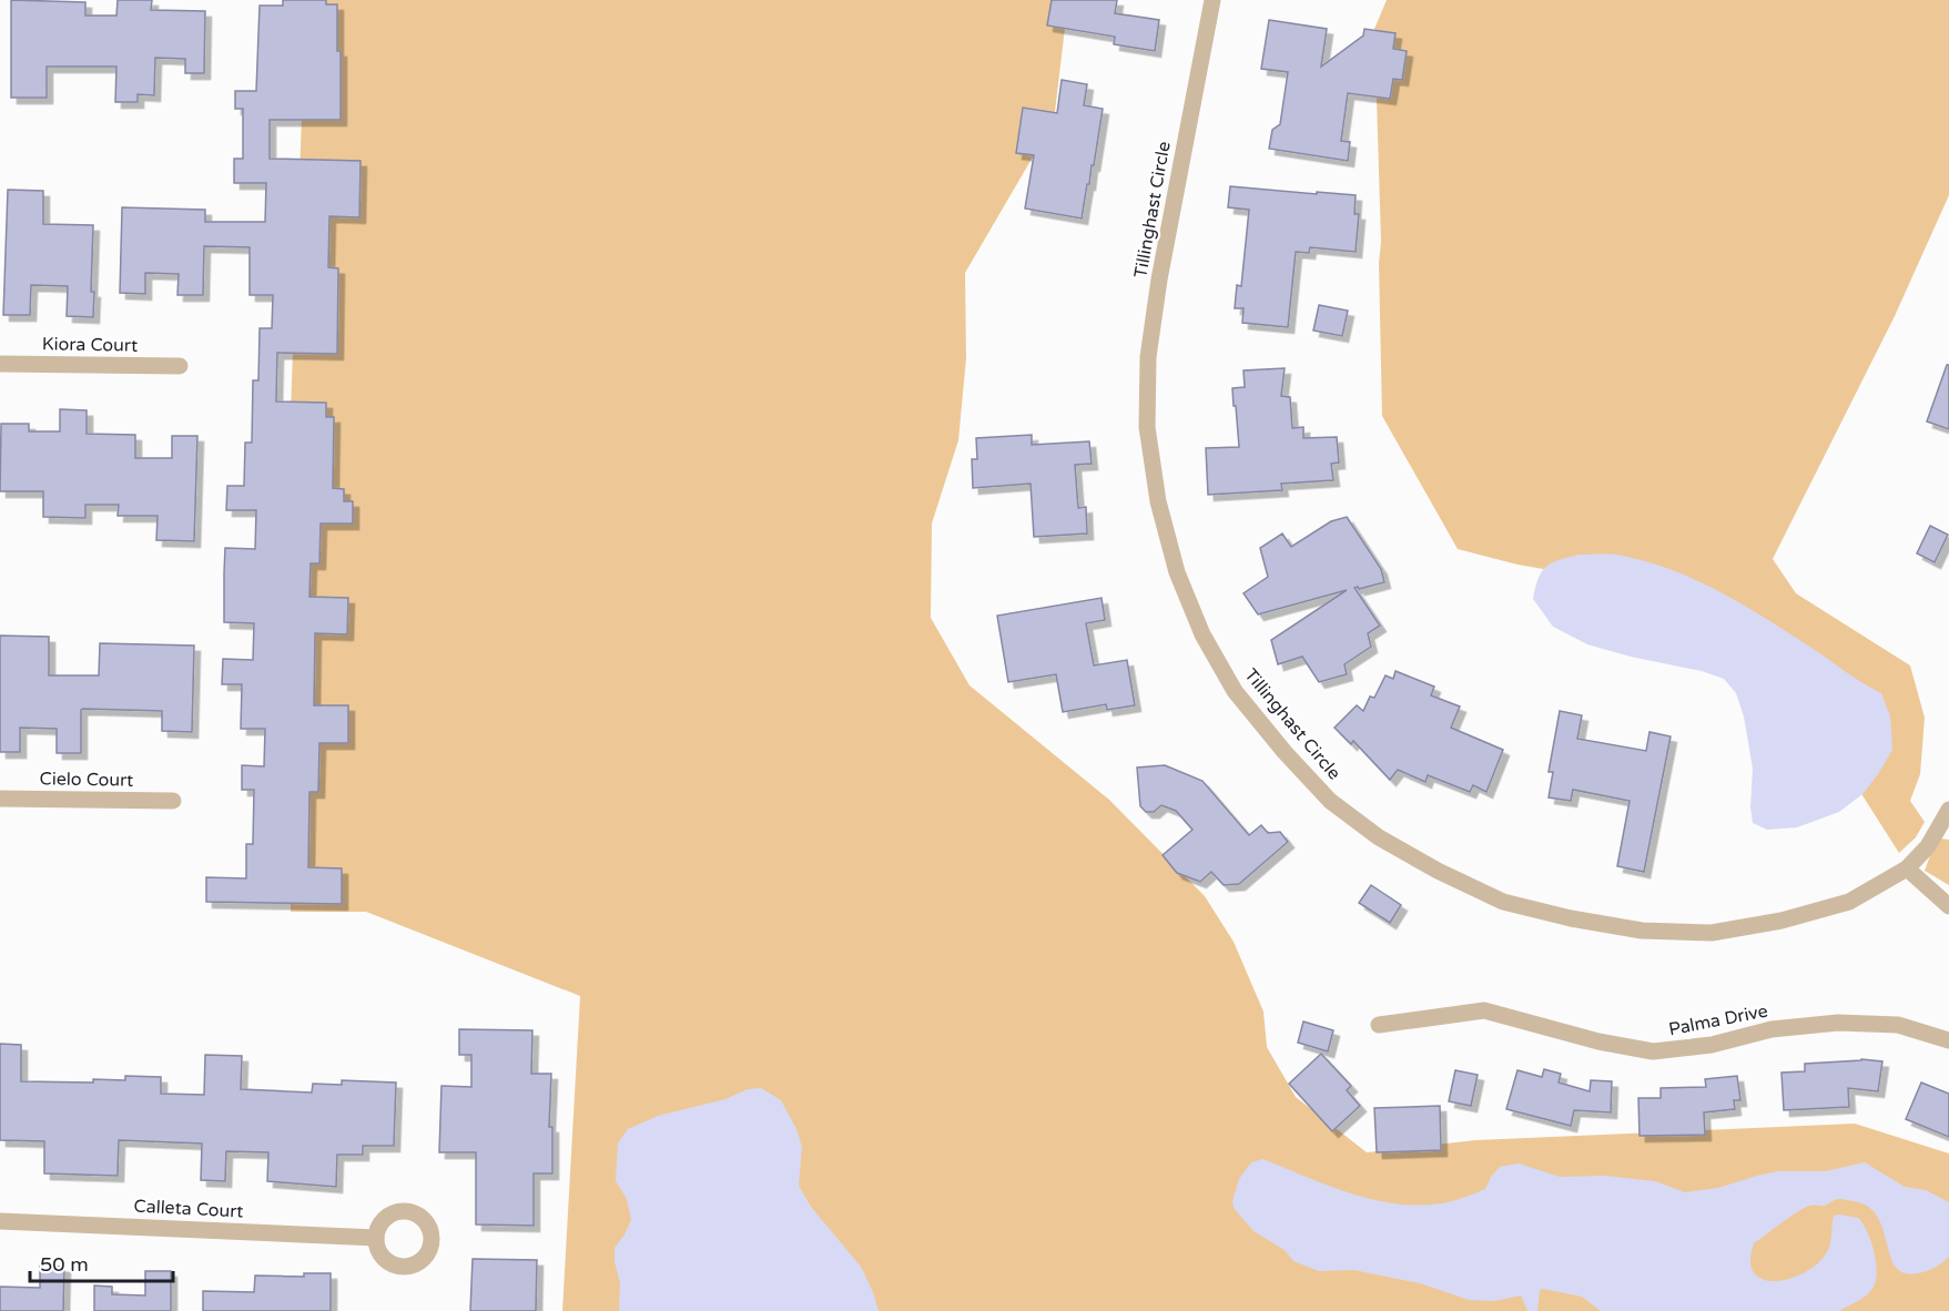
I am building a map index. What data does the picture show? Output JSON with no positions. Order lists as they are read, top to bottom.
{
  "streets": {
    "street": [
      "Tillinghast Circle",
      "Kiora Court",
      "Cielo Court",
      "Palma Drive",
      "Calleta Court"
    ]
  },
  "scale_bar": "50 m"
}
